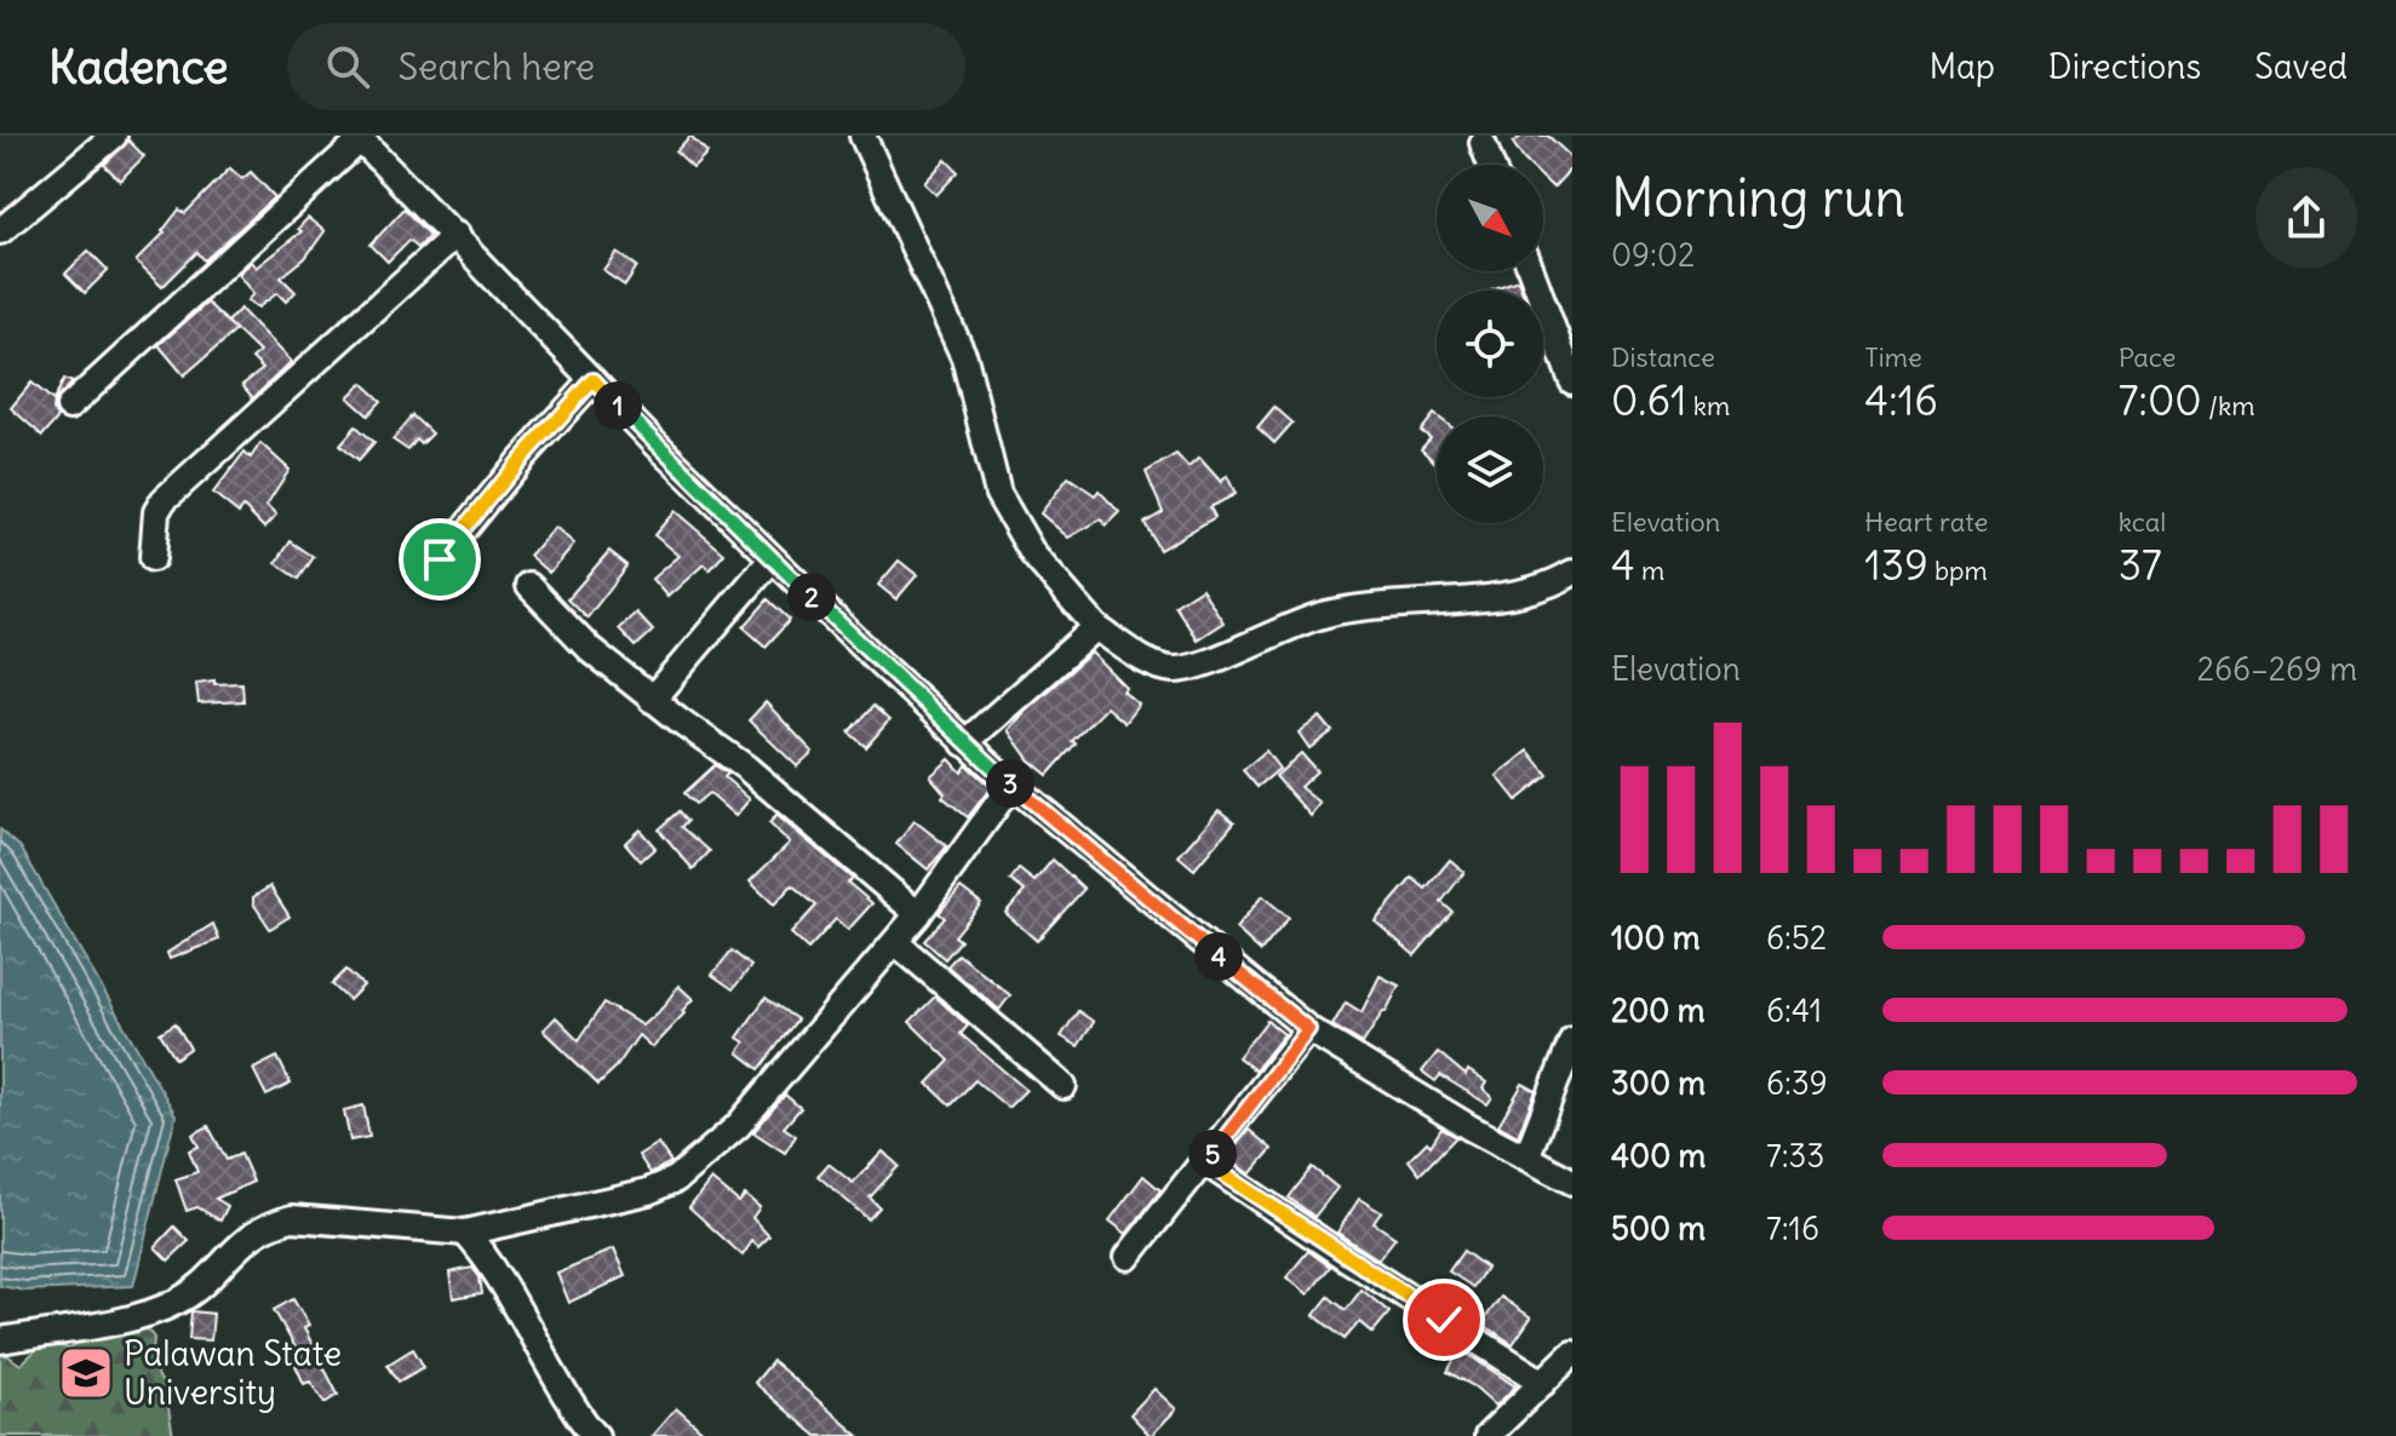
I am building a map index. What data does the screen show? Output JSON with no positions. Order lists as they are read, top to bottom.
{
  "places": {
    "school or university": ["Palawan State University"]
  },
  "north": "bottom right",
  "page": {
    "header": "Kadence",
    "search": "Search here",
    "nav": ["Map", "Directions", "Saved"],
    "heading": ["Morning run", "09:02"],
    "stats": [
      ["Distance", "0.61 km"],
      ["Time", "4:16"],
      ["Pace", "7:00 /km"],
      ["Elevation", "4 m"],
      ["Heart rate", "139 bpm"],
      ["kcal", "37"]
    ],
    "pins": [
      "1",
      "2",
      "3",
      "4",
      "5"
    ],
    "chart": ["Elevation", "266–269 m"],
    "list": [
      {
        "name": "100 m",
        "note": "6:52"
      },
      {
        "name": "200 m",
        "note": "6:41"
      },
      {
        "name": "300 m",
        "note": "6:39"
      },
      {
        "name": "400 m",
        "note": "7:33"
      },
      {
        "name": "500 m",
        "note": "7:16"
      }
    ]
  }
}
